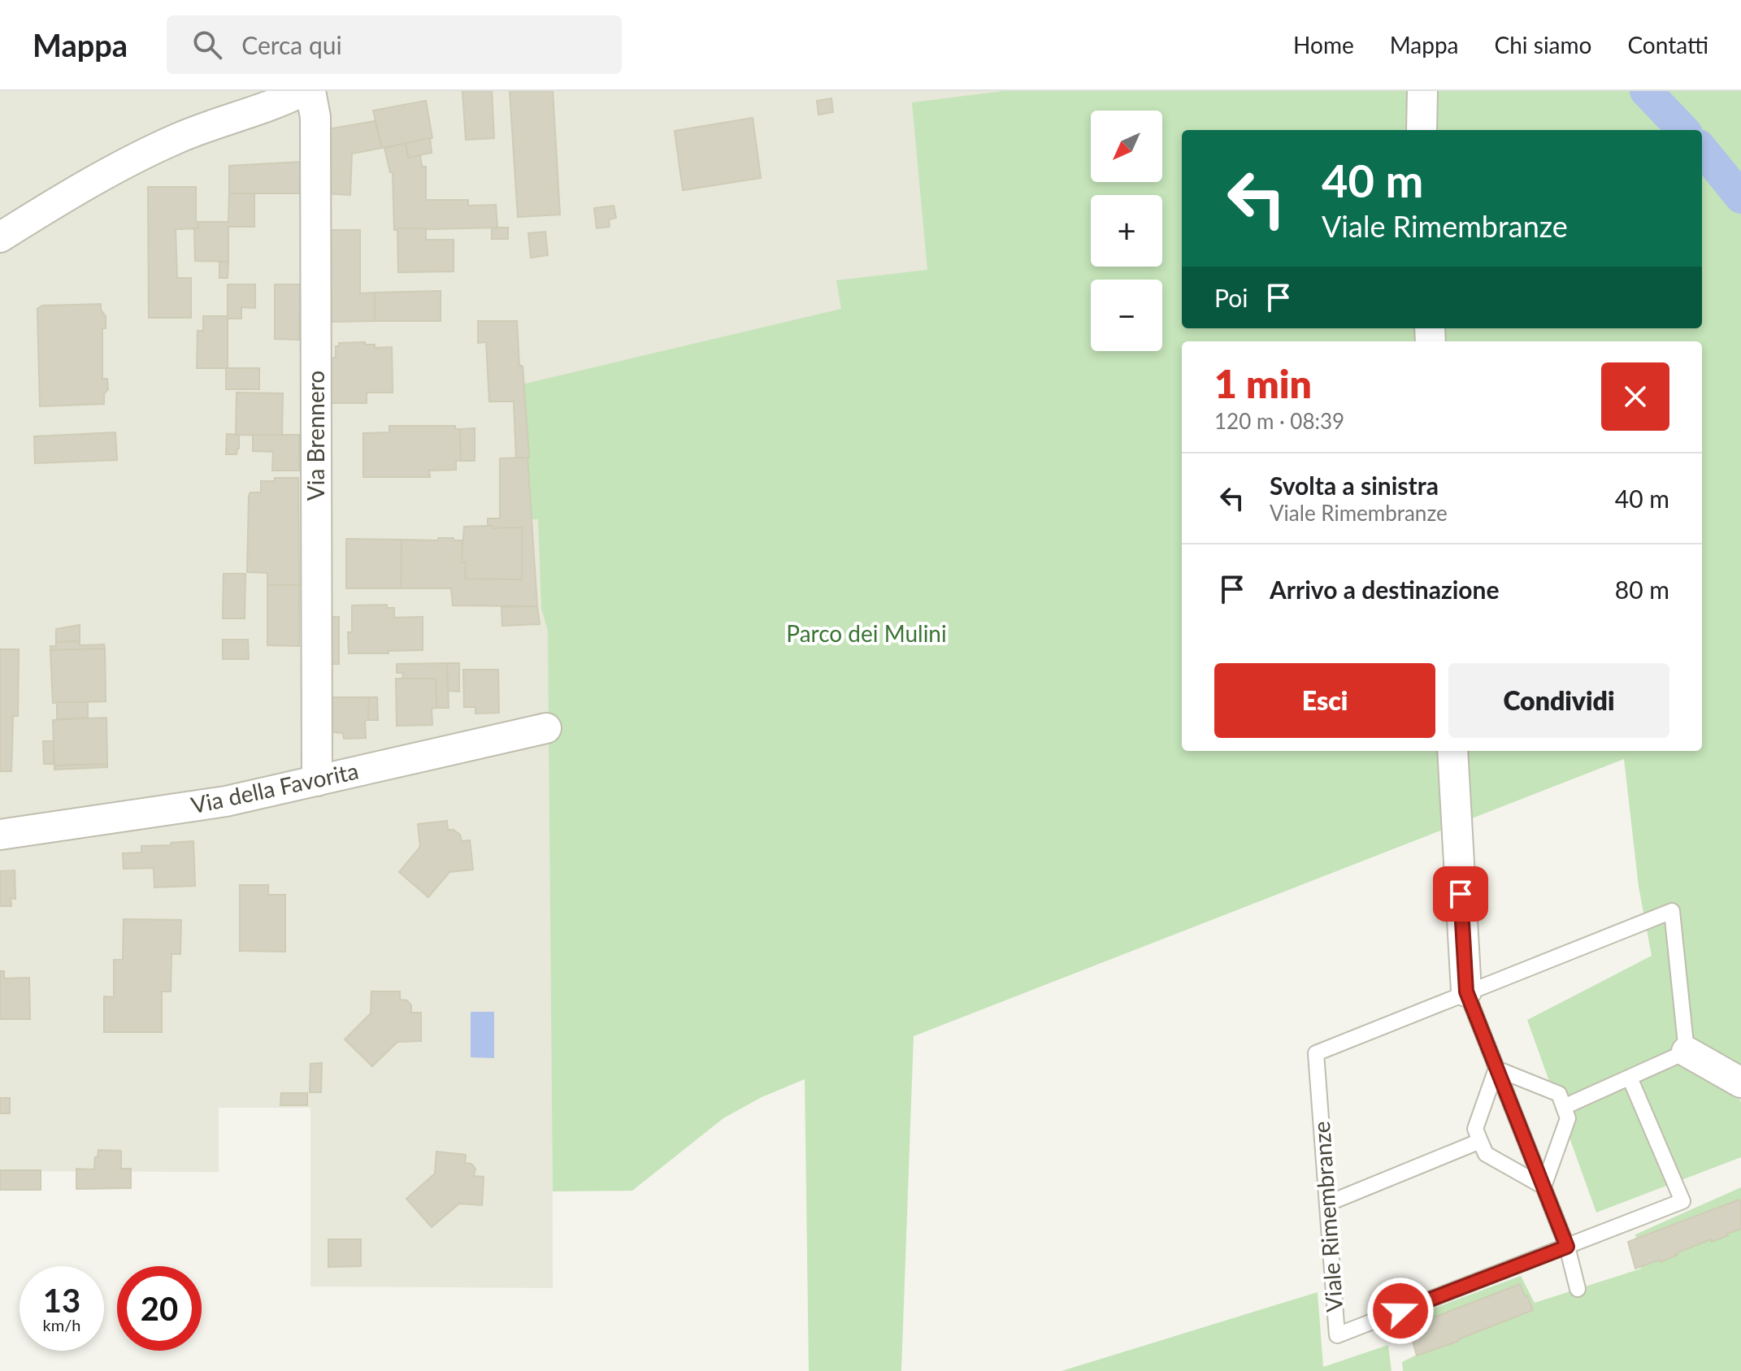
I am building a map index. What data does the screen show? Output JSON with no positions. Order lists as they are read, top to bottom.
{
  "streets": {
    "street": ["Via Brennero", "Via della Favorita"],
    "lane": ["Viale Rimembranze"]
  },
  "crossings": [
    ["Via Brennero", "Via della Favorita"]
  ],
  "parks": ["Parco dei Mulini"],
  "north": "bottom left",
  "page": {
    "header": "Mappa",
    "search": "Cerca qui",
    "nav": [
      "Home",
      "Mappa",
      "Chi siamo",
      "Contatti"
    ],
    "map_buttons": ["+", "−"],
    "turn": ["40 m", "Viale Rimembranze"],
    "then": "Poi",
    "heading": ["1 min", "120 m · 08:39"],
    "list": [
      {
        "name": "Svolta a sinistra",
        "note": "Viale Rimembranze",
        "value": "40 m"
      },
      {
        "name": "Arrivo a destinazione",
        "value": "80 m"
      }
    ],
    "buttons": ["Esci", "Condividi"],
    "speed": "13 km/h",
    "limit": "20"
  }
}
